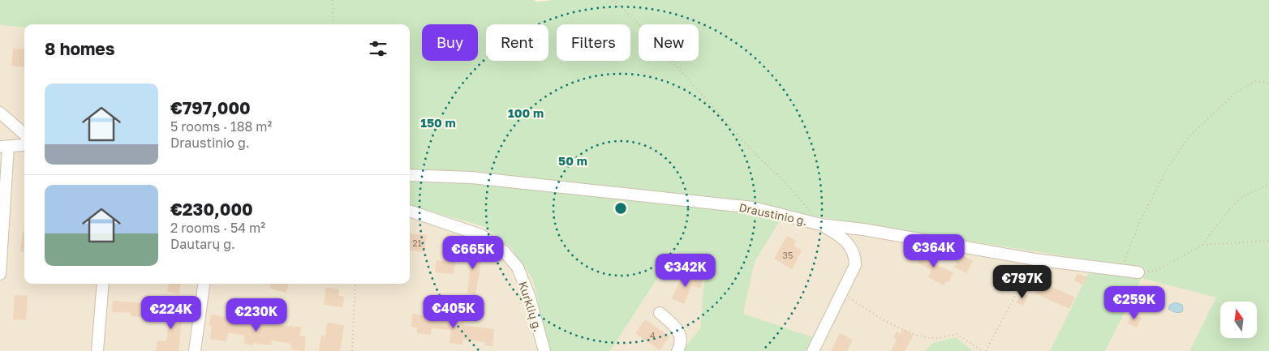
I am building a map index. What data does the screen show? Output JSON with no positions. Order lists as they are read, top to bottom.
{
  "streets": {
    "street": ["Draustinio g.", "Kurklių g."]
  },
  "house_numbers": ["21", "35", "4"],
  "north": "top",
  "page": {
    "chip": [
      "Buy",
      "Rent",
      "Filters",
      "New"
    ],
    "heading": "8 homes",
    "list": [
      {
        "name": "€797,000",
        "note": "5 rooms · 188 m² · Draustinio g."
      },
      {
        "name": "€230,000",
        "note": "2 rooms · 54 m² · Dautarų g."
      }
    ],
    "price": [
      "€364K",
      "€665K",
      "€342K",
      "€797K",
      "€259K",
      "€405K",
      "€224K",
      "€230K"
    ]
  },
  "rings": ["100 m", "150 m", "50 m"]
}
